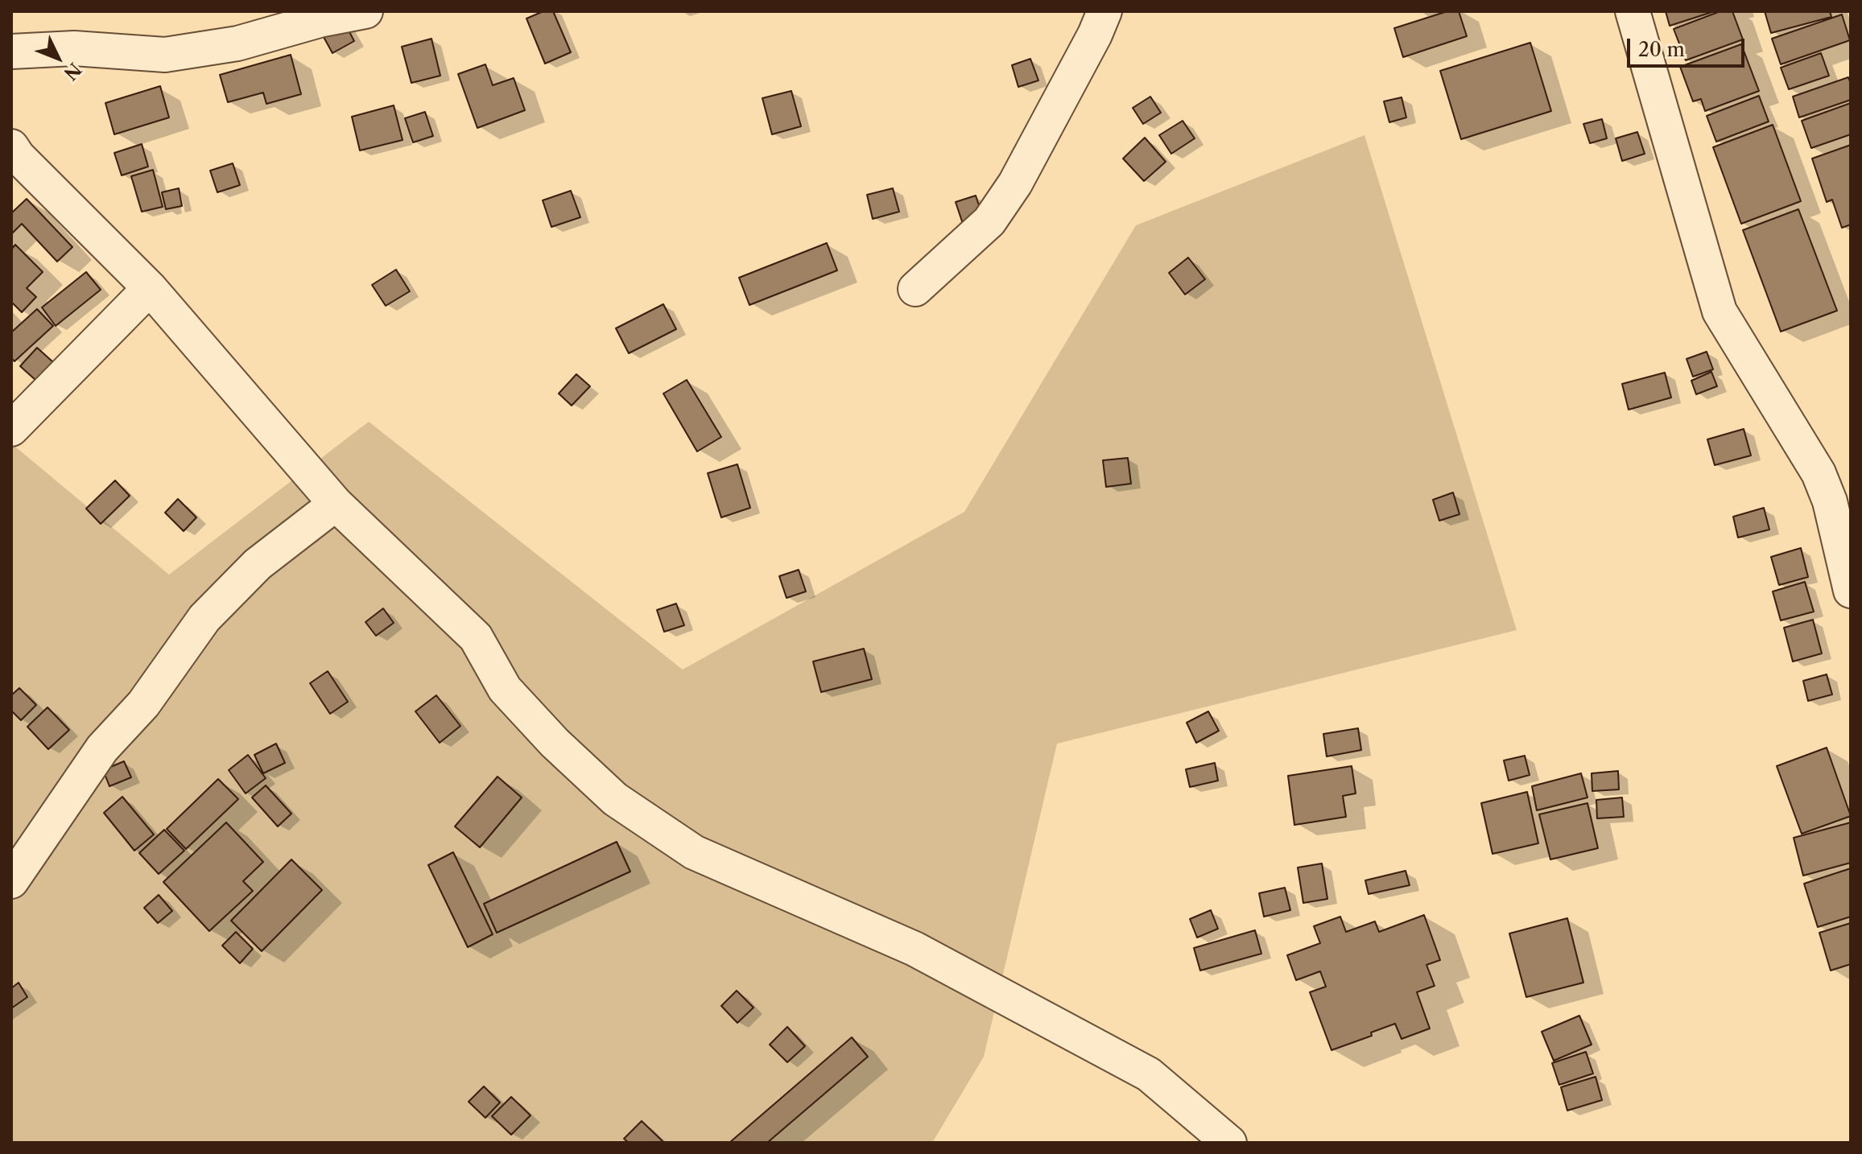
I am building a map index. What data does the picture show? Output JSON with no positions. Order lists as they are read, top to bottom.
{
  "scale_bar": "20 m",
  "north": "bottom right"
}
